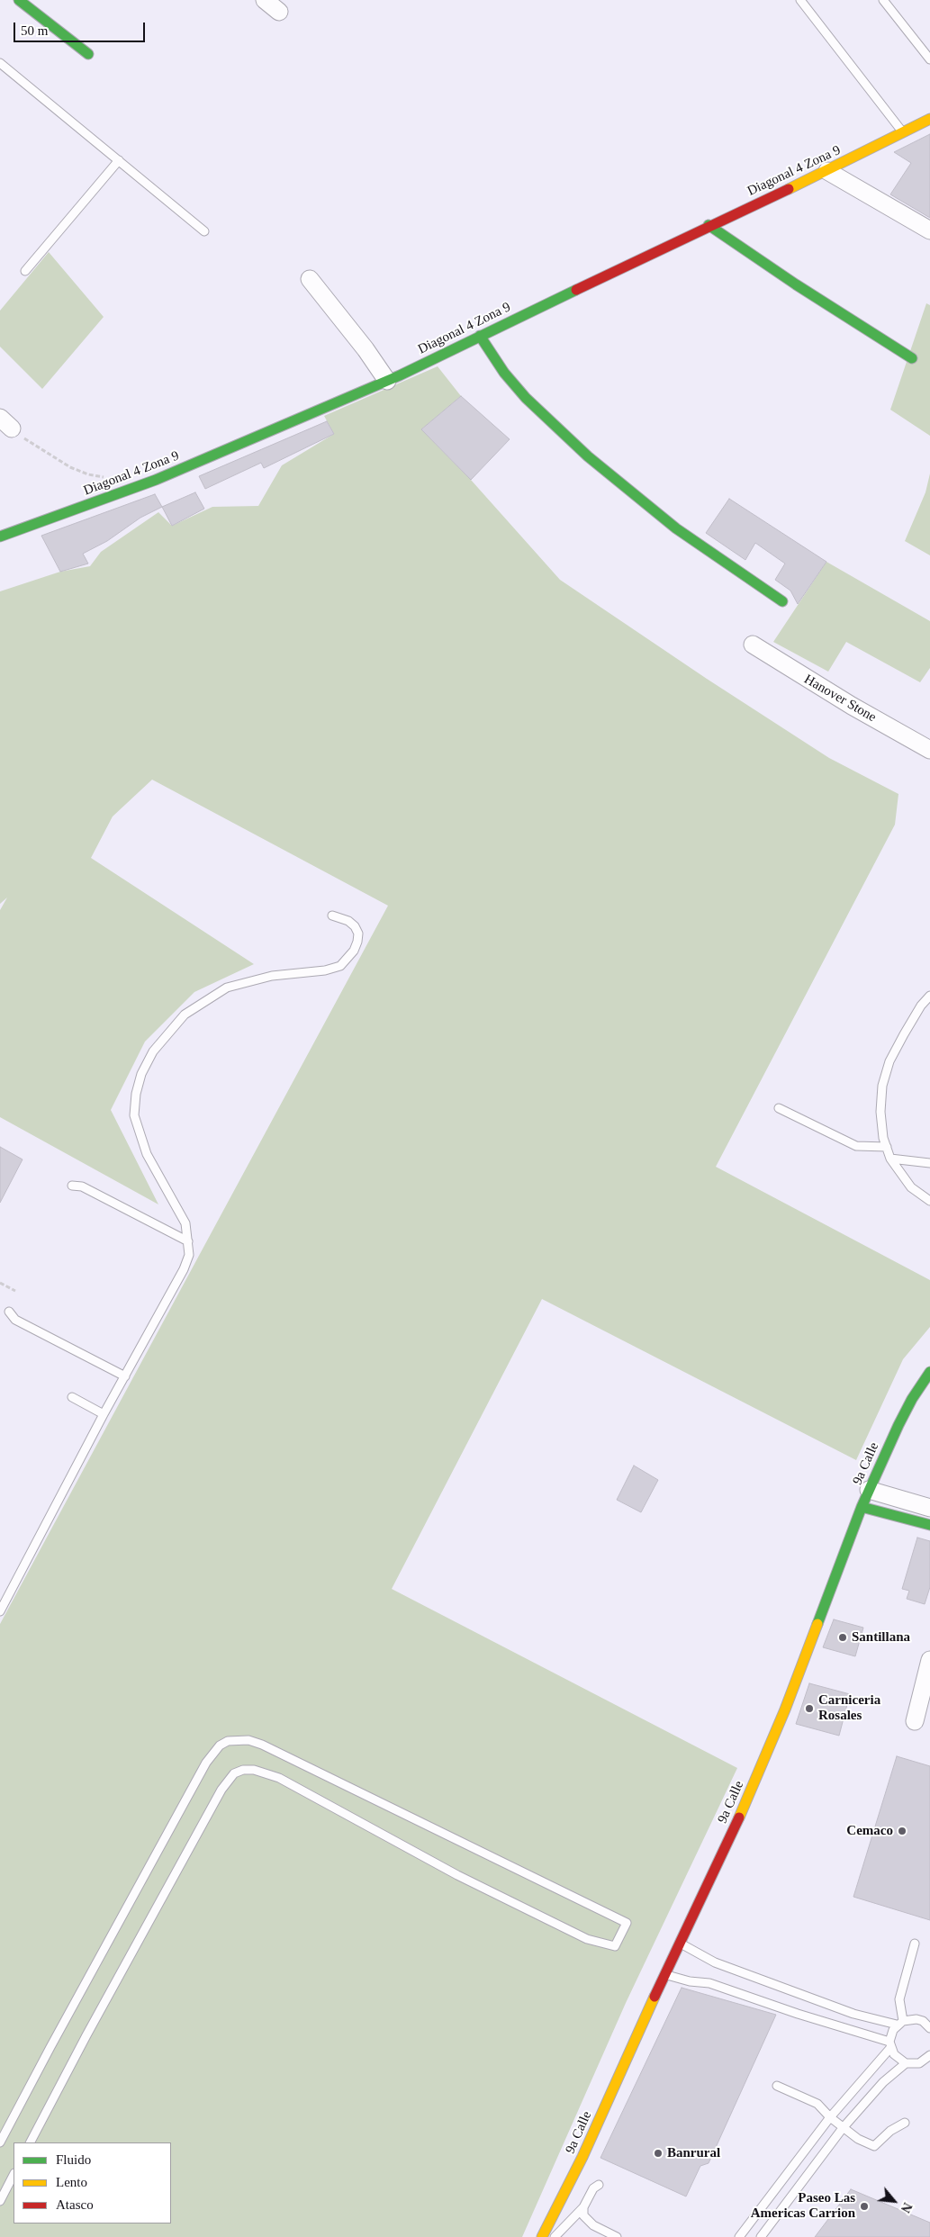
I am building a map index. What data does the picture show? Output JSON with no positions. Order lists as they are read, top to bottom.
{
  "streets": {
    "street": ["Diagonal 4 Zona 9", "Hanover Stone", "9a Calle"]
  },
  "places": [
    "Santillana",
    "Carniceria Rosales",
    "Cemaco",
    "Banrural",
    "Paseo Las Americas Carrion"
  ],
  "legend": ["Fluido", "Lento", "Atasco"],
  "scale_bar": "50 m",
  "north": "bottom right"
}
